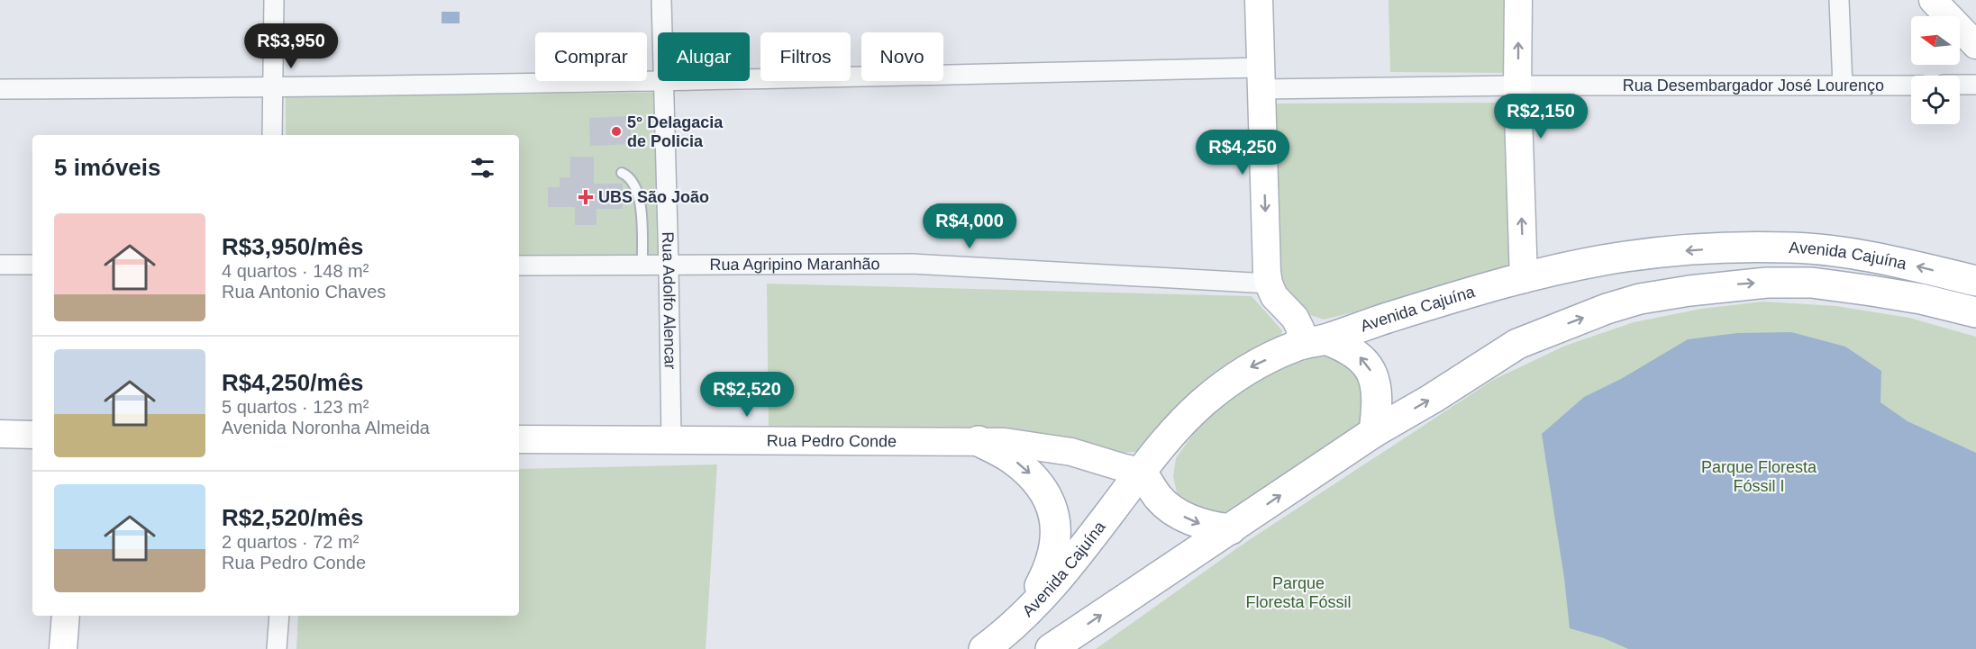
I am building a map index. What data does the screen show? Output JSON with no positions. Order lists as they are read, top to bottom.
{
  "streets": {
    "main road": ["Avenida Cajuína", "Rua Pedro Conde"],
    "street": ["Rua Desembargador José Lourenço", "Rua Agripino Maranhão", "Rua Adolfo Alencar"]
  },
  "crossings": [
    ["Rua Desembargador José Lourenço", "Rua Adolfo Alencar"],
    ["Avenida Cajuína", "Rua Pedro Conde"],
    ["Rua Agripino Maranhão", "Rua Adolfo Alencar"],
    ["Rua Adolfo Alencar", "Rua Pedro Conde"]
  ],
  "parks": ["Parque Floresta Fóssil I", "Parque Floresta Fóssil"],
  "places": {
    "other": ["5° Delagacia de Policia"],
    "health": ["UBS São João"]
  },
  "north": "left",
  "page": {
    "price": [
      "R$3,950",
      "R$2,150",
      "R$4,250",
      "R$4,000",
      "R$2,520"
    ],
    "chip": [
      "Comprar",
      "Alugar",
      "Filtros",
      "Novo"
    ],
    "heading": "5 imóveis",
    "list": [
      {
        "name": "R$3,950/mês",
        "note": "4 quartos · 148 m² · Rua Antonio Chaves"
      },
      {
        "name": "R$4,250/mês",
        "note": "5 quartos · 123 m² · Avenida Noronha Almeida"
      },
      {
        "name": "R$2,520/mês",
        "note": "2 quartos · 72 m² · Rua Pedro Conde"
      }
    ]
  }
}
